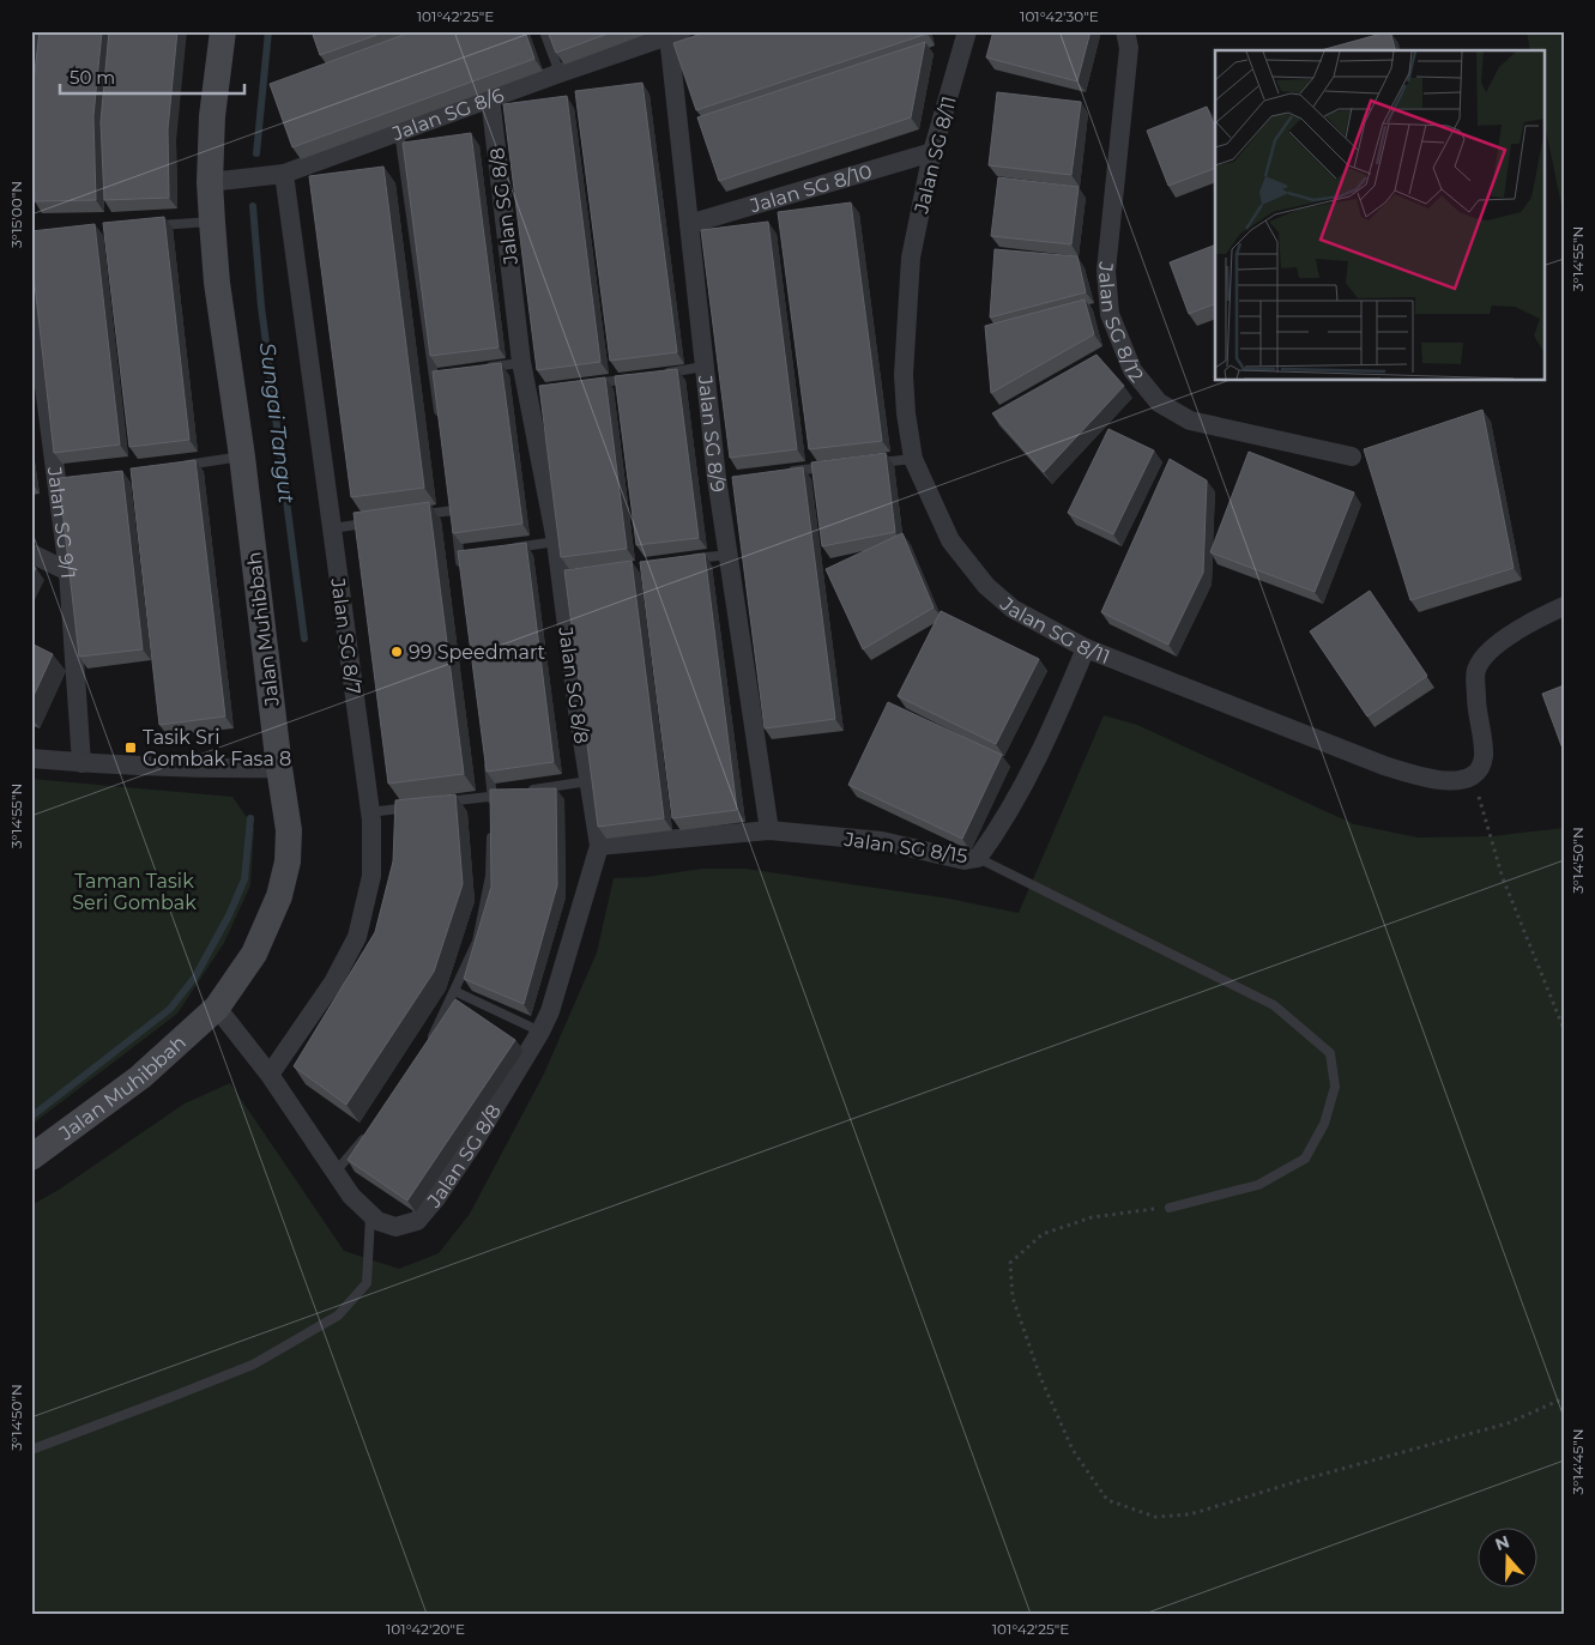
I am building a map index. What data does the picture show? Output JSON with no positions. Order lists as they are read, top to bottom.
{
  "streets": {
    "street": [
      "Jalan SG 8/6",
      "Jalan SG 8/11",
      "Jalan SG 8/10",
      "Jalan SG 8/8",
      "Jalan SG 8/12",
      "Jalan SG 8/9",
      "Jalan SG 9/1",
      "Jalan Muhibbah",
      "Jalan SG 8/7",
      "Jalan SG 8/15"
    ]
  },
  "crossings": [
    ["Jalan SG 8/6", "Jalan SG 8/8"],
    ["Jalan SG 8/6", "Jalan SG 8/9"],
    ["Jalan SG 8/6", "Jalan Muhibbah"],
    ["Jalan SG 8/6", "Jalan SG 8/7"],
    ["Jalan SG 8/11", "Jalan SG 8/10"],
    ["Jalan SG 8/11", "Jalan SG 8/15"],
    ["Jalan SG 8/10", "Jalan SG 8/9"],
    ["Jalan SG 8/8", "Jalan SG 8/15"],
    ["Jalan SG 8/9", "Jalan SG 8/15"]
  ],
  "water": ["Sungai Tangut"],
  "parks": ["Taman Tasik Seri Gombak"],
  "places": {
    "other": ["99 Speedmart"],
    "transit": ["Tasik Sri Gombak Fasa 8"]
  },
  "scale_bar": "50 m",
  "north": "top",
  "coordinates": [
    "101°42'25\"E",
    "101°42'30\"E",
    "3°15'00\"N",
    "3°14'55\"N",
    "3°14'50\"N",
    "3°14'45\"N",
    "101°42'20\"E"
  ]
}
